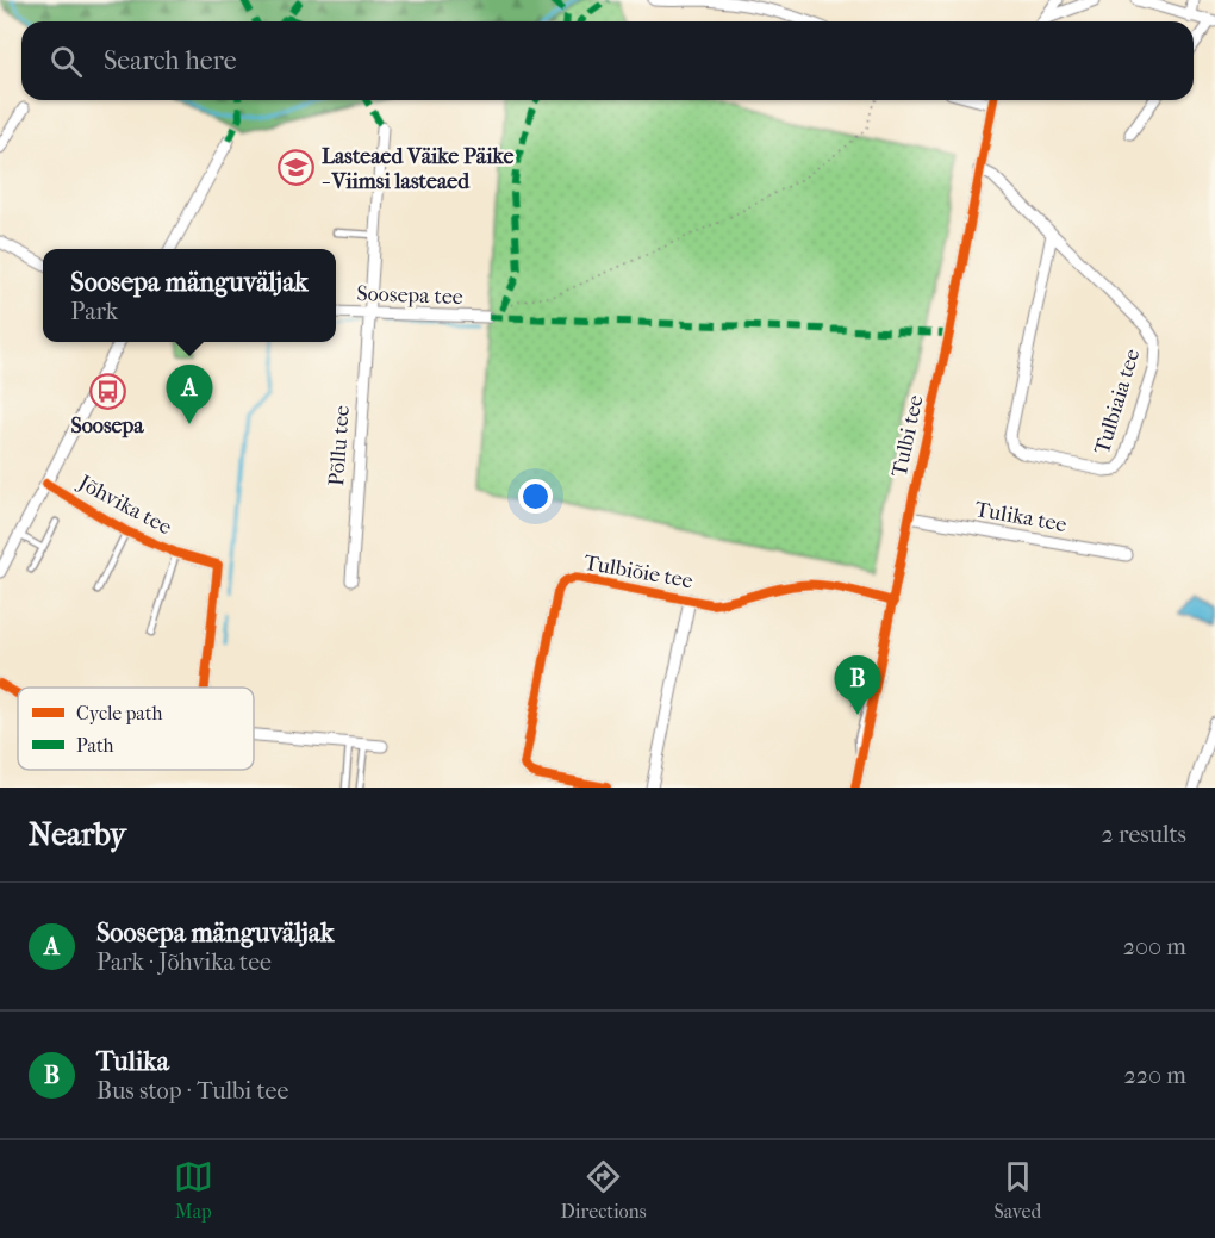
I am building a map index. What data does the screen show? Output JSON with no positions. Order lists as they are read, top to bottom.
{
  "streets": {
    "street": [
      "Soosepa tee",
      "Tulbiaia tee",
      "Tulbi tee",
      "Põllu tee",
      "Jõhvika tee",
      "Tulika tee",
      "Tulbiõie tee"
    ]
  },
  "crossings": [
    ["Soosepa tee", "Põllu tee"],
    ["Tulbiaia tee", "Tulbi tee"],
    ["Tulbi tee", "Tulika tee"],
    ["Tulbi tee", "Tulbiõie tee"]
  ],
  "places": {
    "school or university": ["Lasteaed Väike Päike - Viimsi lasteaed"],
    "bus stop": ["Soosepa"]
  },
  "legend": ["Cycle path", "Path"],
  "page": {
    "search": "Search here",
    "popup": ["Soosepa mänguväljak", "Park"],
    "pins": ["A", "B"],
    "heading": ["Nearby", "2 results"],
    "list": [
      {
        "mark": "A",
        "name": "Soosepa mänguväljak",
        "note": "Park · Jõhvika tee",
        "value": "200 m"
      },
      {
        "mark": "B",
        "name": "Tulika",
        "note": "Bus stop · Tulbi tee",
        "value": "220 m"
      }
    ],
    "nav": ["Map", "Directions", "Saved"]
  }
}
